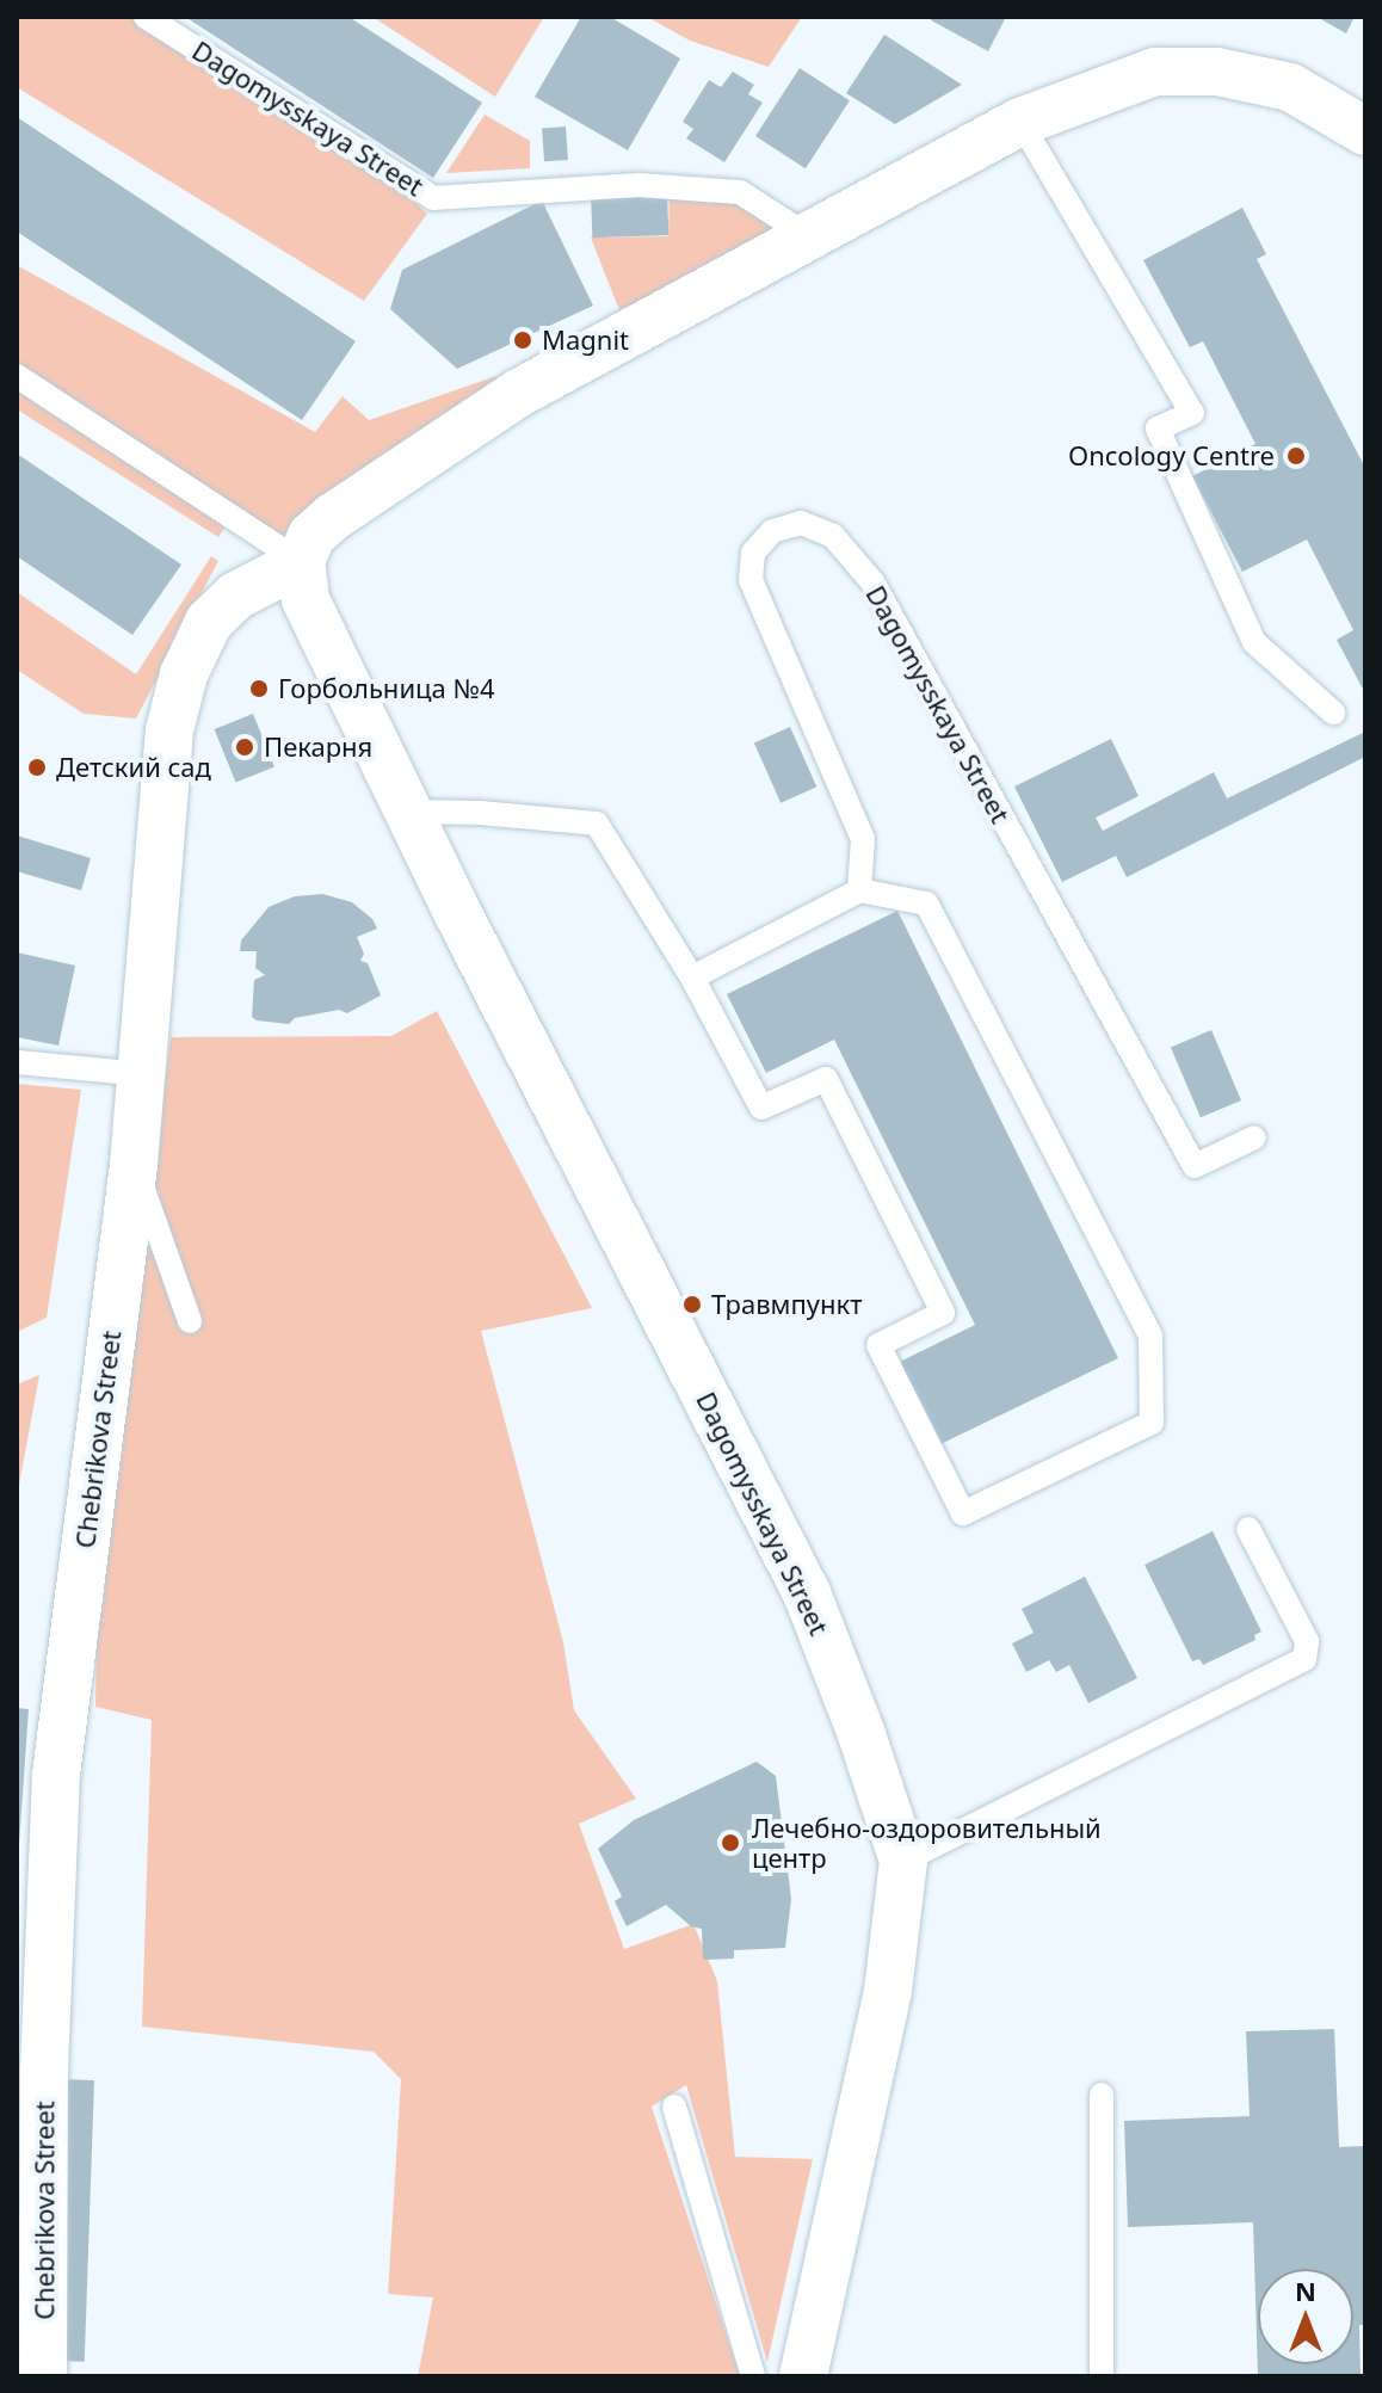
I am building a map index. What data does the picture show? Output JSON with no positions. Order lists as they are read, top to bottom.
{
  "streets": {
    "street": ["Dagomysskaya Street", "Chebrikova Street"]
  },
  "crossings": [
    ["Dagomysskaya Street", "Chebrikova Street"]
  ],
  "places": [
    "Magnit",
    "Oncology Centre",
    "Горбольница №4",
    "Пекарня",
    "Детский сад",
    "Травмпункт",
    "Лечебно-оздоровительный центр"
  ],
  "north": "top"
}
